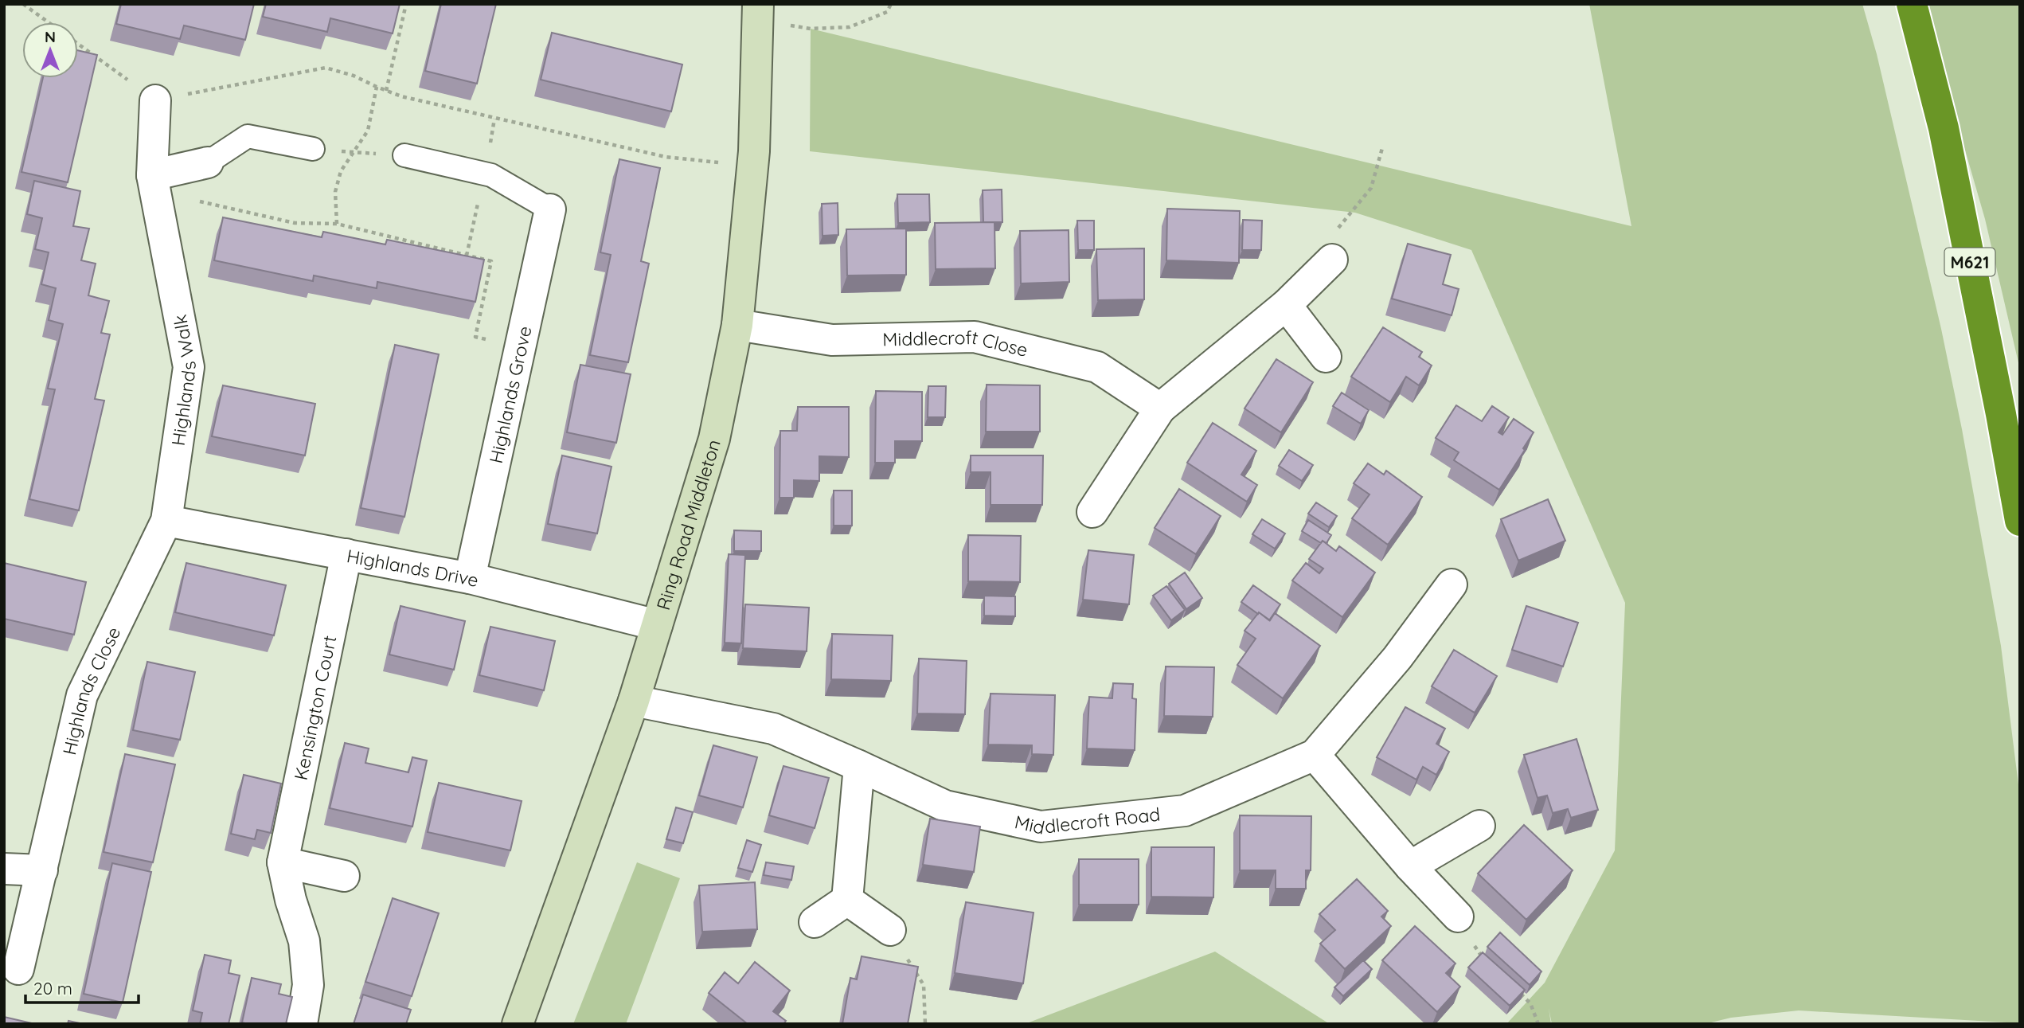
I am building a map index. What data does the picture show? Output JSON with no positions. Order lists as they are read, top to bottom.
{
  "streets": {
    "highway": ["M621"],
    "street": [
      "Middlecroft Close",
      "Highlands Walk",
      "Highlands Grove",
      "Ring Road Middleton",
      "Highlands Drive",
      "Highlands Close",
      "Kensington Court",
      "Middlecroft Road"
    ]
  },
  "crossings": [
    ["Middlecroft Close", "Ring Road Middleton"],
    ["Highlands Walk", "Highlands Drive"],
    ["Highlands Walk", "Highlands Close"],
    ["Highlands Grove", "Highlands Drive"],
    ["Ring Road Middleton", "Highlands Drive"],
    ["Ring Road Middleton", "Middlecroft Road"],
    ["Highlands Drive", "Highlands Close"],
    ["Highlands Drive", "Kensington Court"]
  ],
  "scale_bar": "20 m",
  "north": "top"
}
